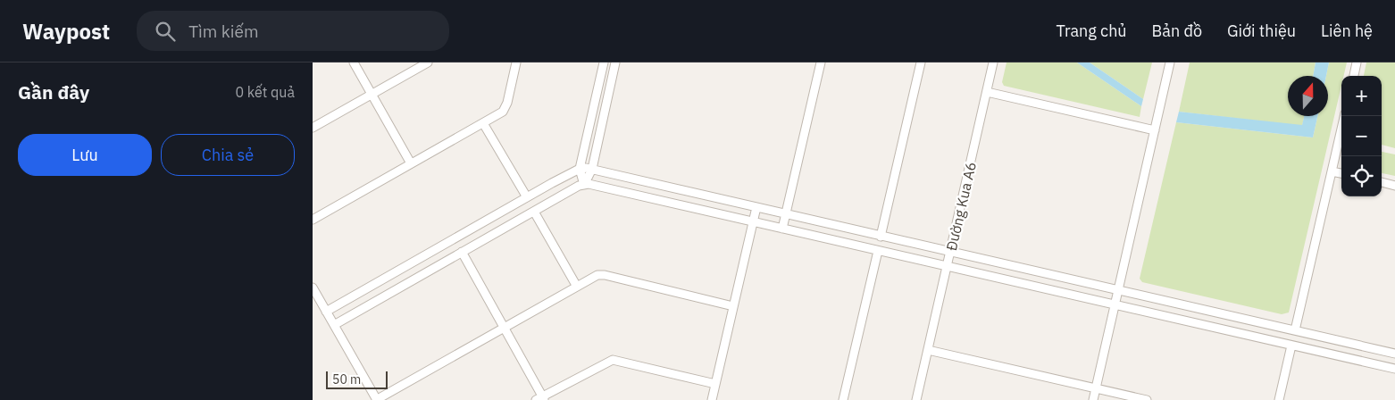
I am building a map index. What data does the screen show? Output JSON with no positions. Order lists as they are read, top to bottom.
{
  "streets": {
    "street": ["Đường Kua A6"]
  },
  "scale_bar": "50 m",
  "north": "top",
  "page": {
    "header": "Waypost",
    "search": "Tìm kiếm",
    "nav": [
      "Trang chủ",
      "Bản đồ",
      "Giới thiệu",
      "Liên hệ"
    ],
    "heading": ["Gần đây", "0 kết quả"],
    "map_buttons": ["+", "−"],
    "buttons": ["Lưu", "Chia sẻ"],
    "scale": "50 m"
  }
}
